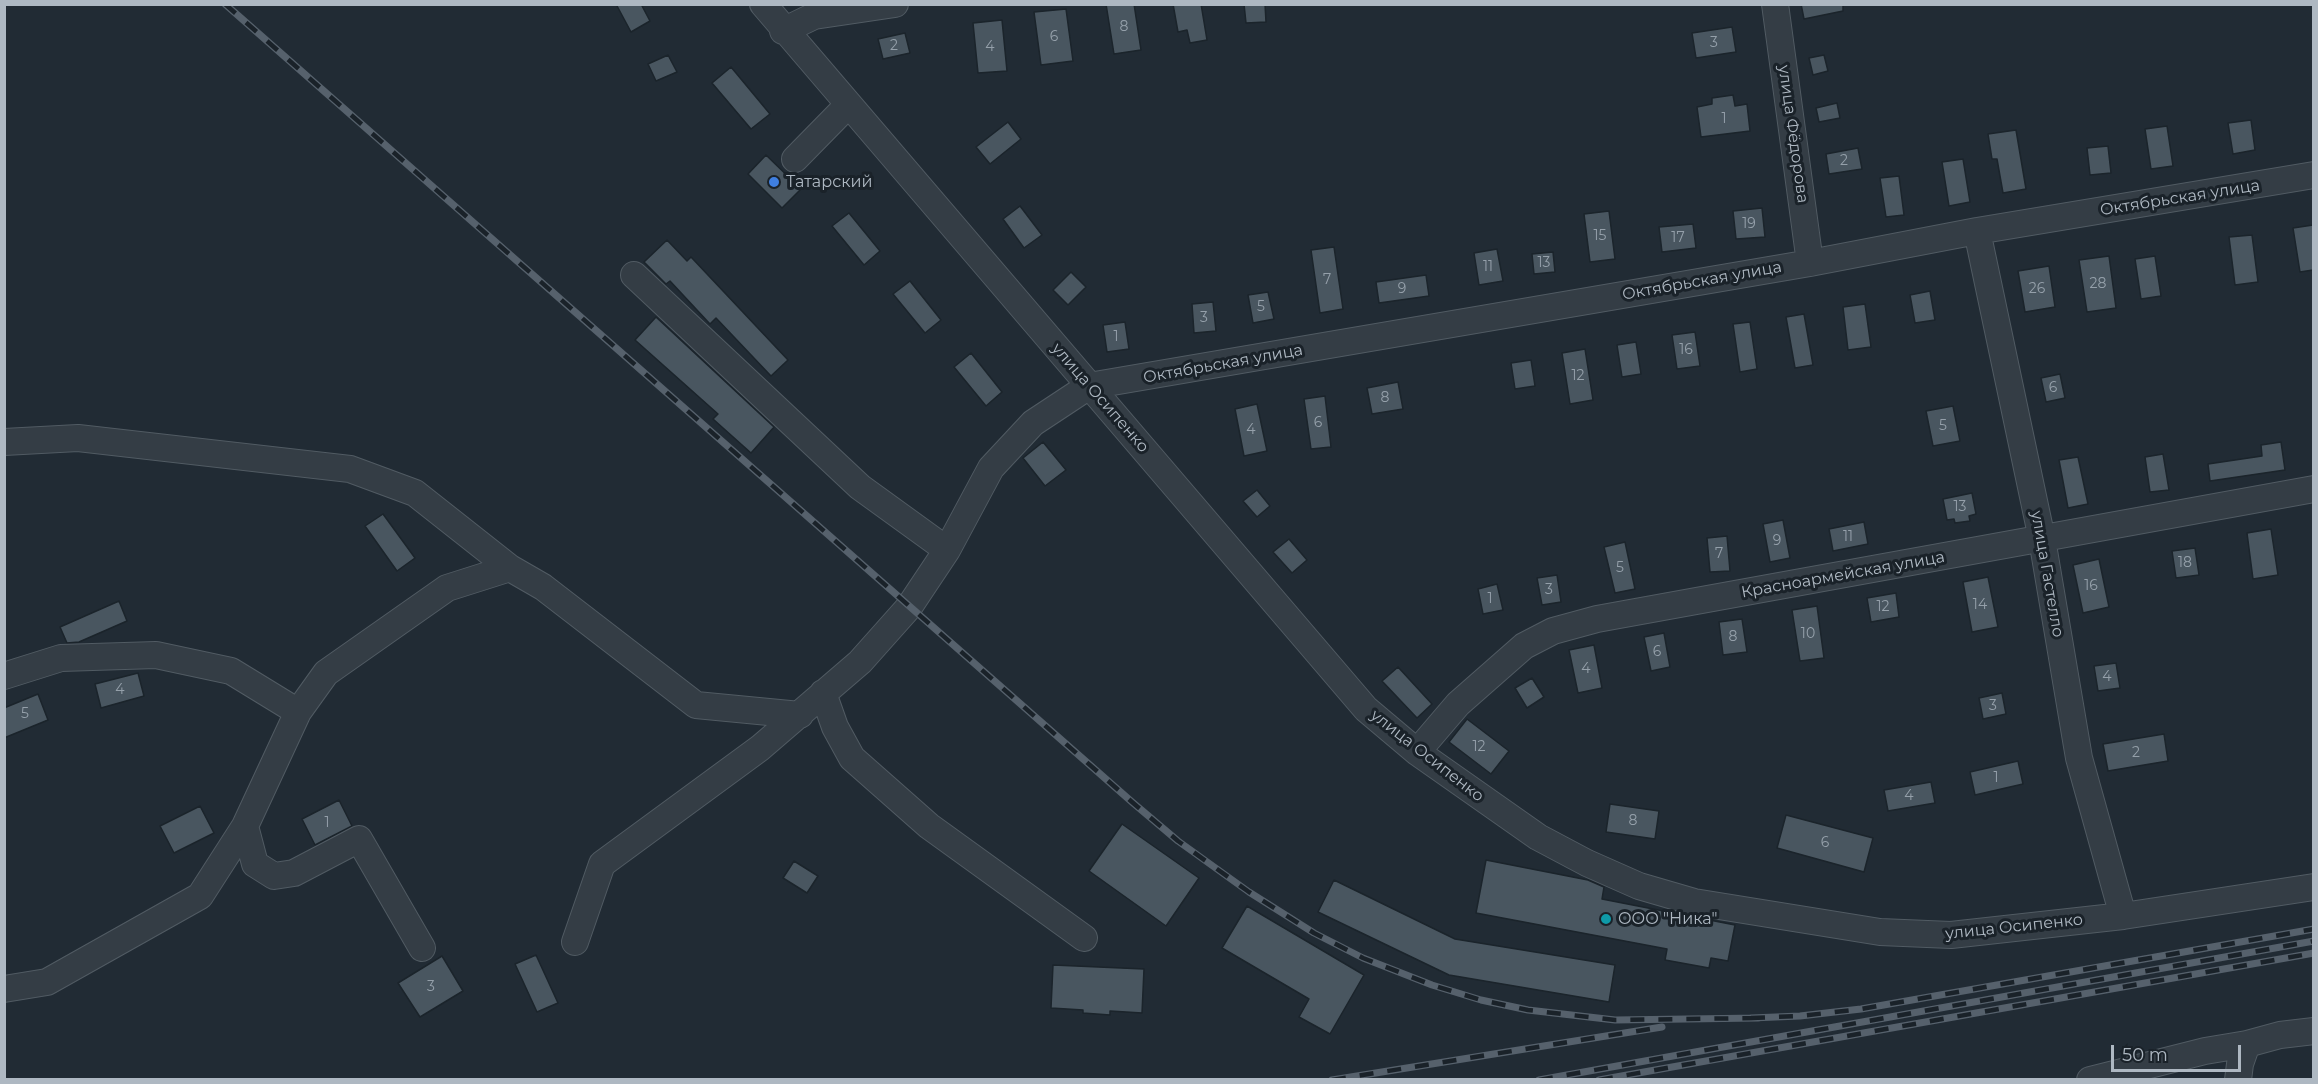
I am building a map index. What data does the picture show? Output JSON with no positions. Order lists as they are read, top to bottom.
{
  "streets": {
    "street": [
      "улица Фёдорова",
      "Октябрьская улица",
      "улица Осипенко",
      "улица Гастелло",
      "Красноармейская улица"
    ]
  },
  "crossings": [
    ["улица Фёдорова", "Октябрьская улица"],
    ["Октябрьская улица", "улица Осипенко"],
    ["Октябрьская улица", "улица Гастелло"],
    ["улица Осипенко", "улица Гастелло"],
    ["улица Осипенко", "Красноармейская улица"],
    ["улица Гастелло", "Красноармейская улица"]
  ],
  "places": ["Татарский", "ООО \"Ника\""],
  "house_numbers": [
    "8",
    "6",
    "3",
    "2",
    "4",
    "1",
    "2",
    "19",
    "15",
    "17",
    "13",
    "11",
    "7",
    "28",
    "9",
    "26",
    "5",
    "3",
    "1",
    "16",
    "12",
    "6",
    "8",
    "6",
    "5",
    "4",
    "13",
    "11",
    "9",
    "7",
    "18",
    "5",
    "16",
    "3",
    "1",
    "14",
    "12",
    "10",
    "8",
    "6",
    "4",
    "4",
    "4",
    "3",
    "5",
    "12",
    "2",
    "1",
    "4",
    "8",
    "1",
    "6",
    "3"
  ],
  "scale_bar": "50 m"
}
